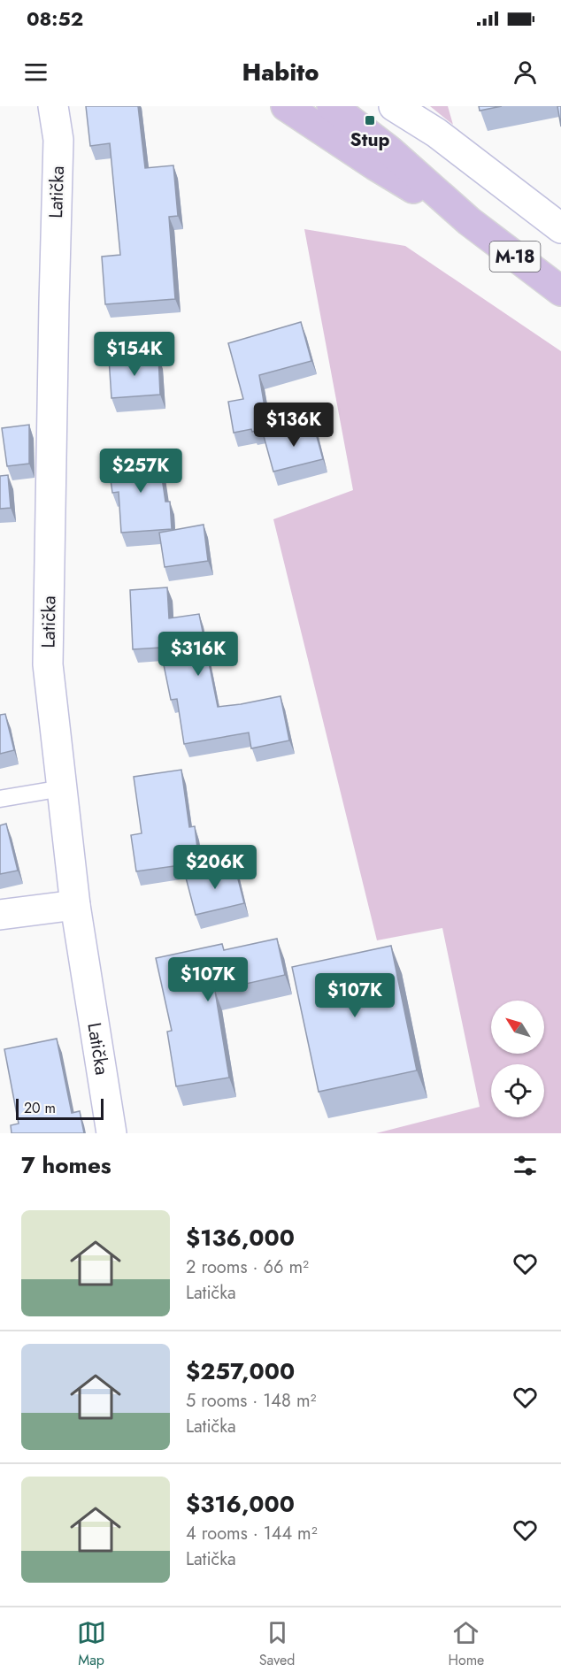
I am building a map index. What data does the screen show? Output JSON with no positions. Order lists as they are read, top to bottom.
{
  "streets": {
    "main road": ["M-18"],
    "street": ["Latička"]
  },
  "places": {
    "transit": ["Stup"]
  },
  "scale_bar": "20 m",
  "north": "top left",
  "page": {
    "status": "08:52",
    "header": "Habito",
    "price": [
      "$154K",
      "$136K",
      "$257K",
      "$316K",
      "$206K",
      "$107K",
      "$107K"
    ],
    "scale": "20 m",
    "heading": "7 homes",
    "list": [
      {
        "name": "$136,000",
        "note": "2 rooms · 66 m² · Latička"
      },
      {
        "name": "$257,000",
        "note": "5 rooms · 148 m² · Latička"
      },
      {
        "name": "$316,000",
        "note": "4 rooms · 144 m² · Latička"
      }
    ],
    "tabs": ["Map", "Saved", "Home"]
  }
}
